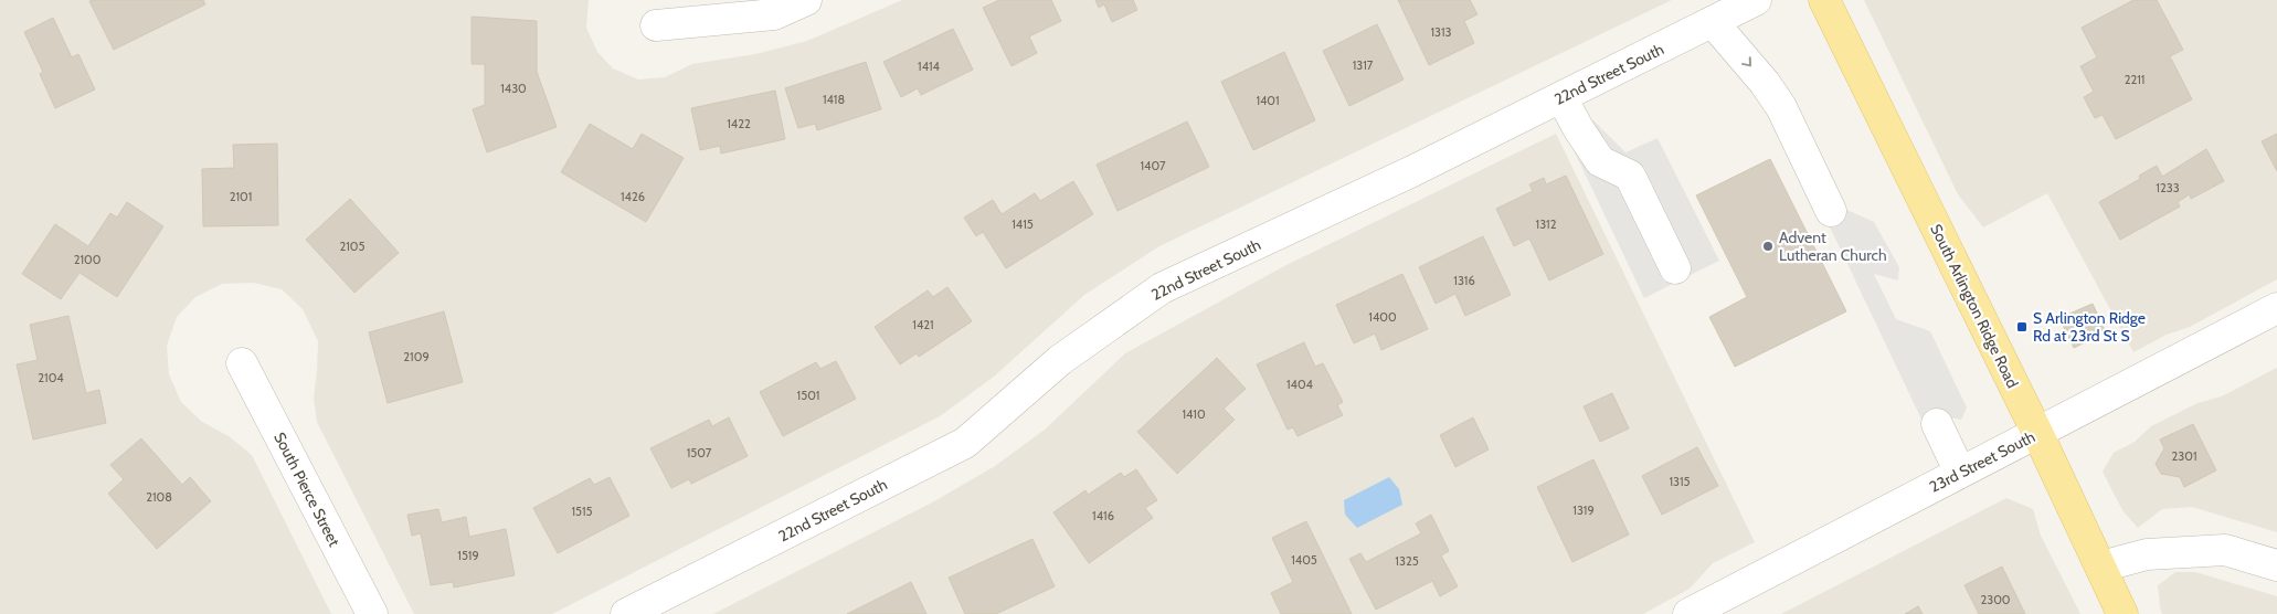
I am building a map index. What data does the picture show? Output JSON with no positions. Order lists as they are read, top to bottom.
{
  "streets": {
    "main road": ["South Arlington Ridge Road"],
    "street": ["22nd Street South", "23rd Street South", "South Pierce Street"]
  },
  "crossings": [
    ["South Arlington Ridge Road", "23rd Street South"]
  ],
  "places": {
    "other": ["Advent Lutheran Church"],
    "transit": ["S Arlington Ridge Rd at 23rd St S"]
  },
  "house_numbers": [
    "1313",
    "1317",
    "1414",
    "2211",
    "1430",
    "1418",
    "1401",
    "1422",
    "1407",
    "1233",
    "2101",
    "1426",
    "1415",
    "1312",
    "2105",
    "2100",
    "1316",
    "1400",
    "1421",
    "2109",
    "2104",
    "1404",
    "1501",
    "1410",
    "1507",
    "2301",
    "1315",
    "2108",
    "1319",
    "1515",
    "1416",
    "1519",
    "1405",
    "1325",
    "2300"
  ]
}
